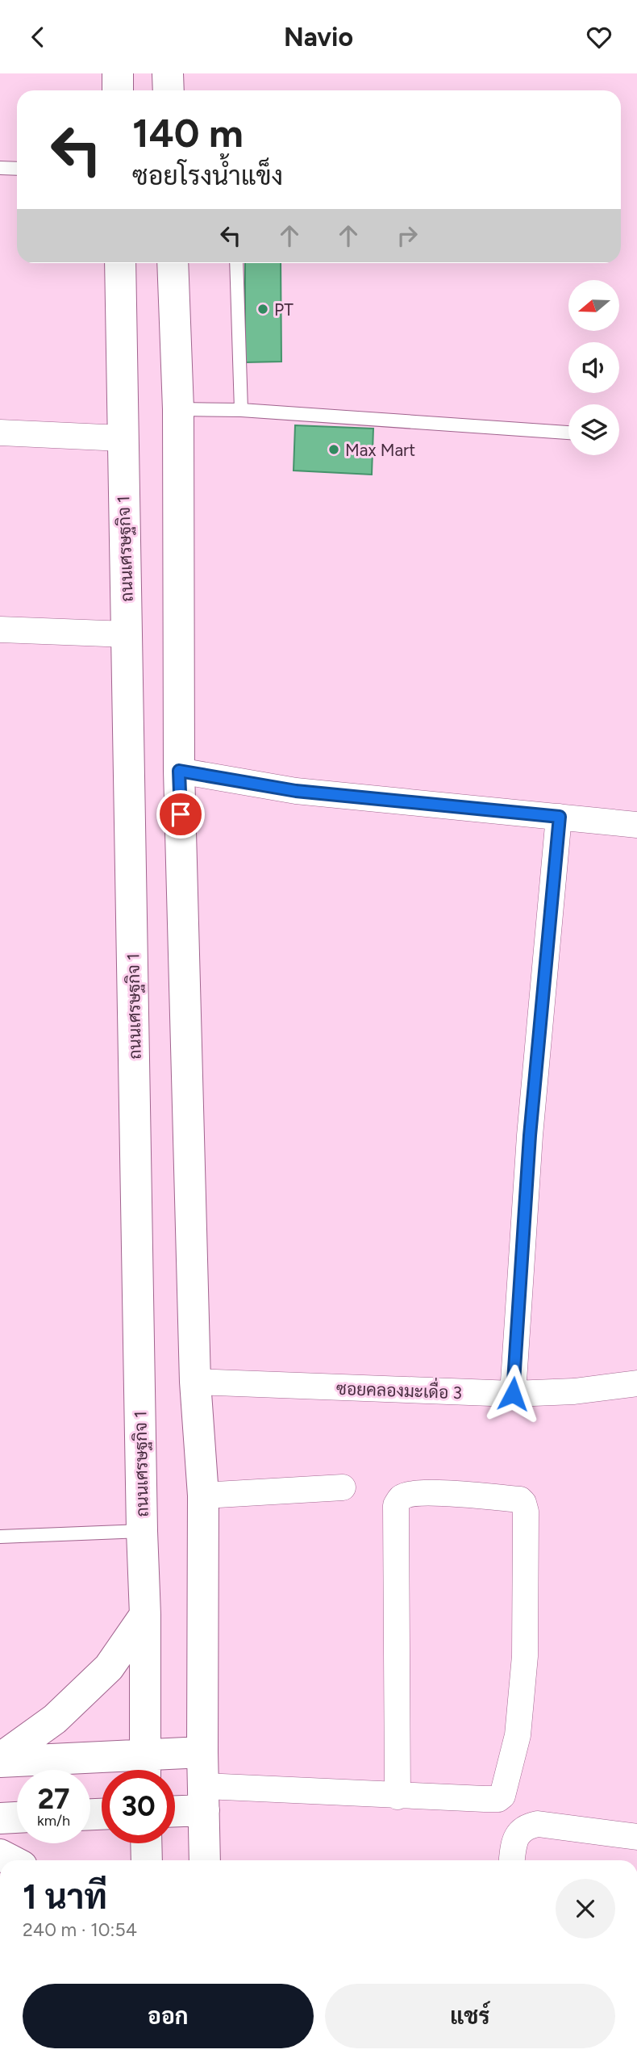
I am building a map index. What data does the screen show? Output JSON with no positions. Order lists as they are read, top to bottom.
{
  "streets": {
    "main road": ["ถนนเศรษฐกิจ 1"],
    "street": ["ซอยคลองมะเดื่อ 3"]
  },
  "places": ["PT", "Max Mart"],
  "north": "left",
  "page": {
    "header": "Navio",
    "turn": ["140 m", "ซอยโรงน้ำแข็ง"],
    "speed": "27 km/h",
    "limit": "30",
    "heading": ["1 นาที", "240 m · 10:54"],
    "buttons": ["ออก", "แชร์"]
  }
}
